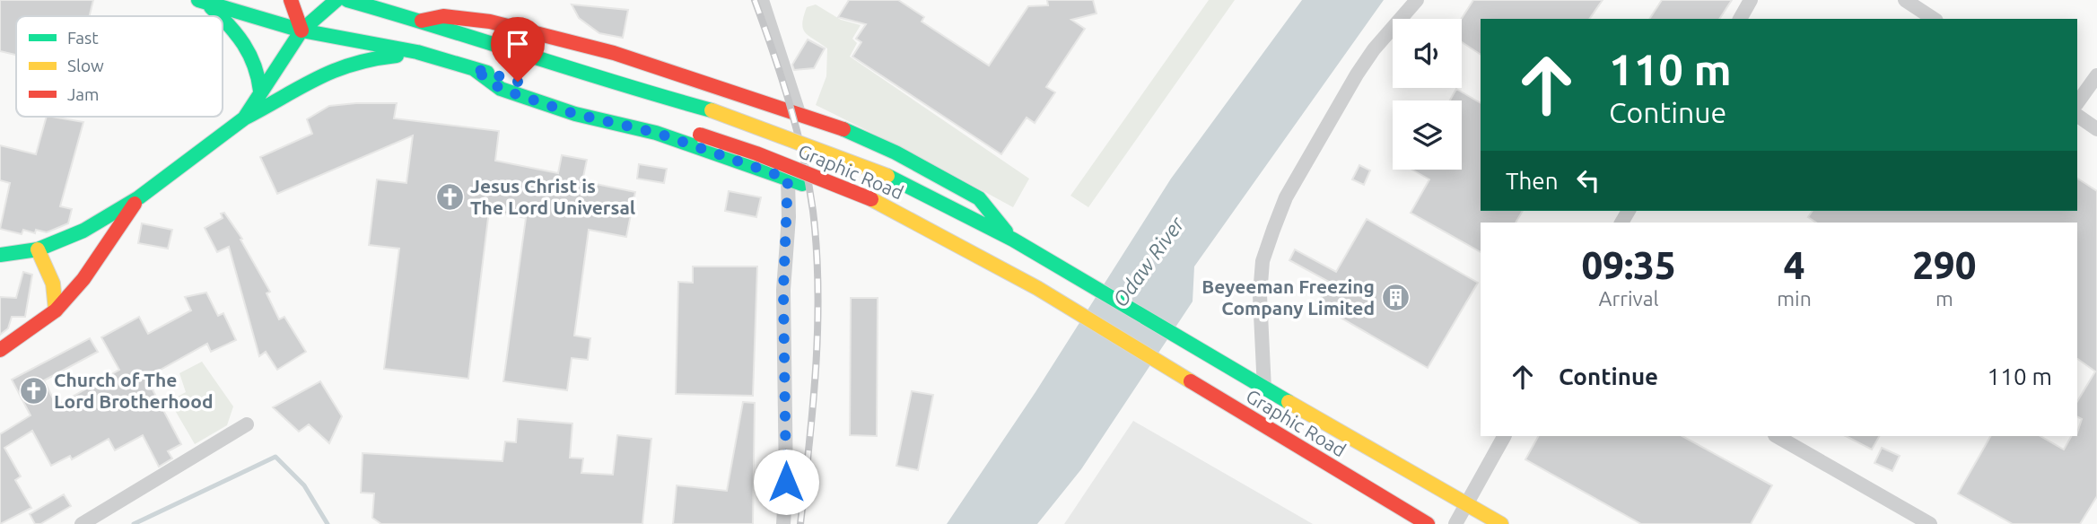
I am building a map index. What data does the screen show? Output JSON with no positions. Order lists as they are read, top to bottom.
{
  "streets": {
    "main road": ["Graphic Road"]
  },
  "water": ["Odaw River"],
  "places": {
    "church": ["Jesus Christ is The Lord Universal", "Church of The Lord Brotherhood"],
    "building": ["Beyeeman Freezing Company Limited"]
  },
  "legend": ["Fast", "Slow", "Jam"],
  "page": {
    "turn": ["110 m", "Continue"],
    "then": "Then",
    "eta": [
      "09:35",
      "Arrival",
      "4",
      "min",
      "290",
      "m"
    ],
    "list": [
      {
        "name": "Continue",
        "value": "110 m"
      }
    ]
  }
}
